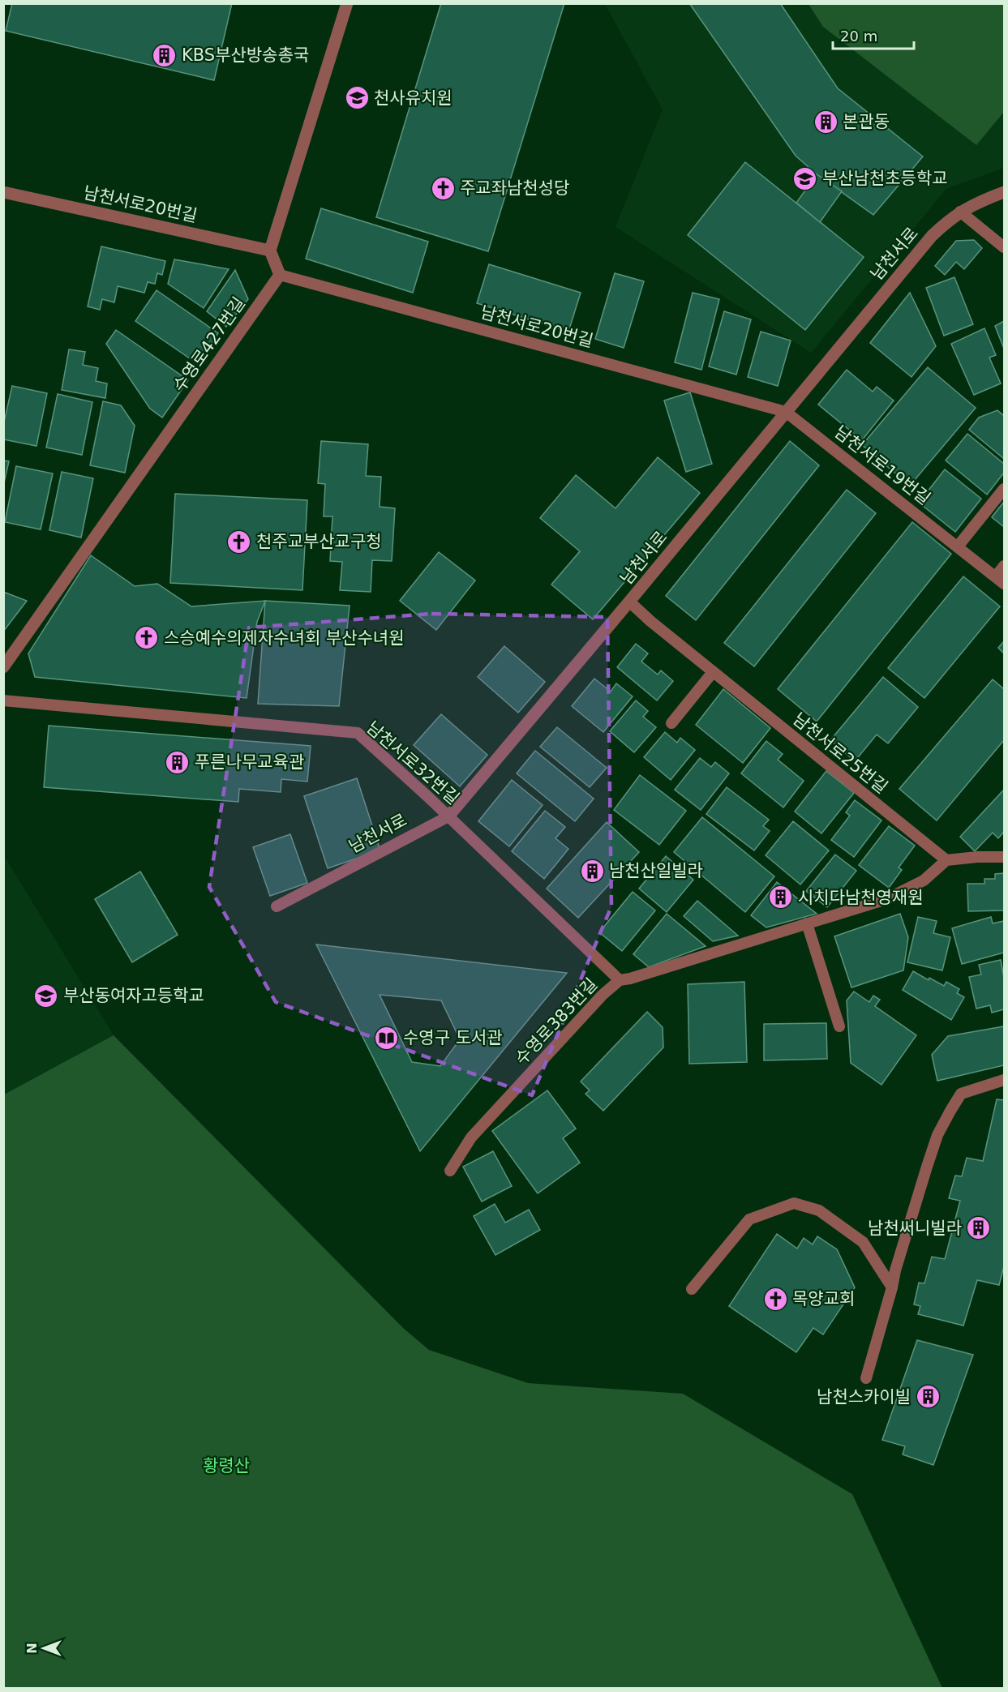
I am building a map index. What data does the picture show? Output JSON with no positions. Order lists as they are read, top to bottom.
{
  "streets": {
    "street": ["남천서로20번길", "남천서로", "수영로427번길"],
    "lane": [
      "남천서로19번길",
      "남천서로25번길",
      "남천서로32번길",
      "수영로383번길"
    ]
  },
  "crossings": [
    ["남천서로20번길", "남천서로"],
    ["남천서로20번길", "수영로427번길"],
    ["남천서로20번길", "남천서로19번길"],
    ["남천서로", "남천서로19번길"],
    ["남천서로", "남천서로25번길"],
    ["남천서로", "남천서로32번길"],
    ["남천서로25번길", "수영로383번길"],
    ["남천서로32번길", "수영로383번길"]
  ],
  "parks": ["황령산"],
  "places": {
    "building": [
      "KBS부산방송총국",
      "본관동",
      "푸른나무교육관",
      "남천산일빌라",
      "시치다남천영재원",
      "남천써니빌라",
      "남천스카이빌"
    ],
    "school or university": ["천사유치원", "부산남천초등학교", "부산동여자고등학교"],
    "church": [
      "주교좌남천성당",
      "천주교부산교구청",
      "스승예수의제자수녀회 부산수녀원",
      "목양교회"
    ],
    "library": ["수영구 도서관"]
  },
  "scale_bar": "20 m",
  "north": "left"
}
